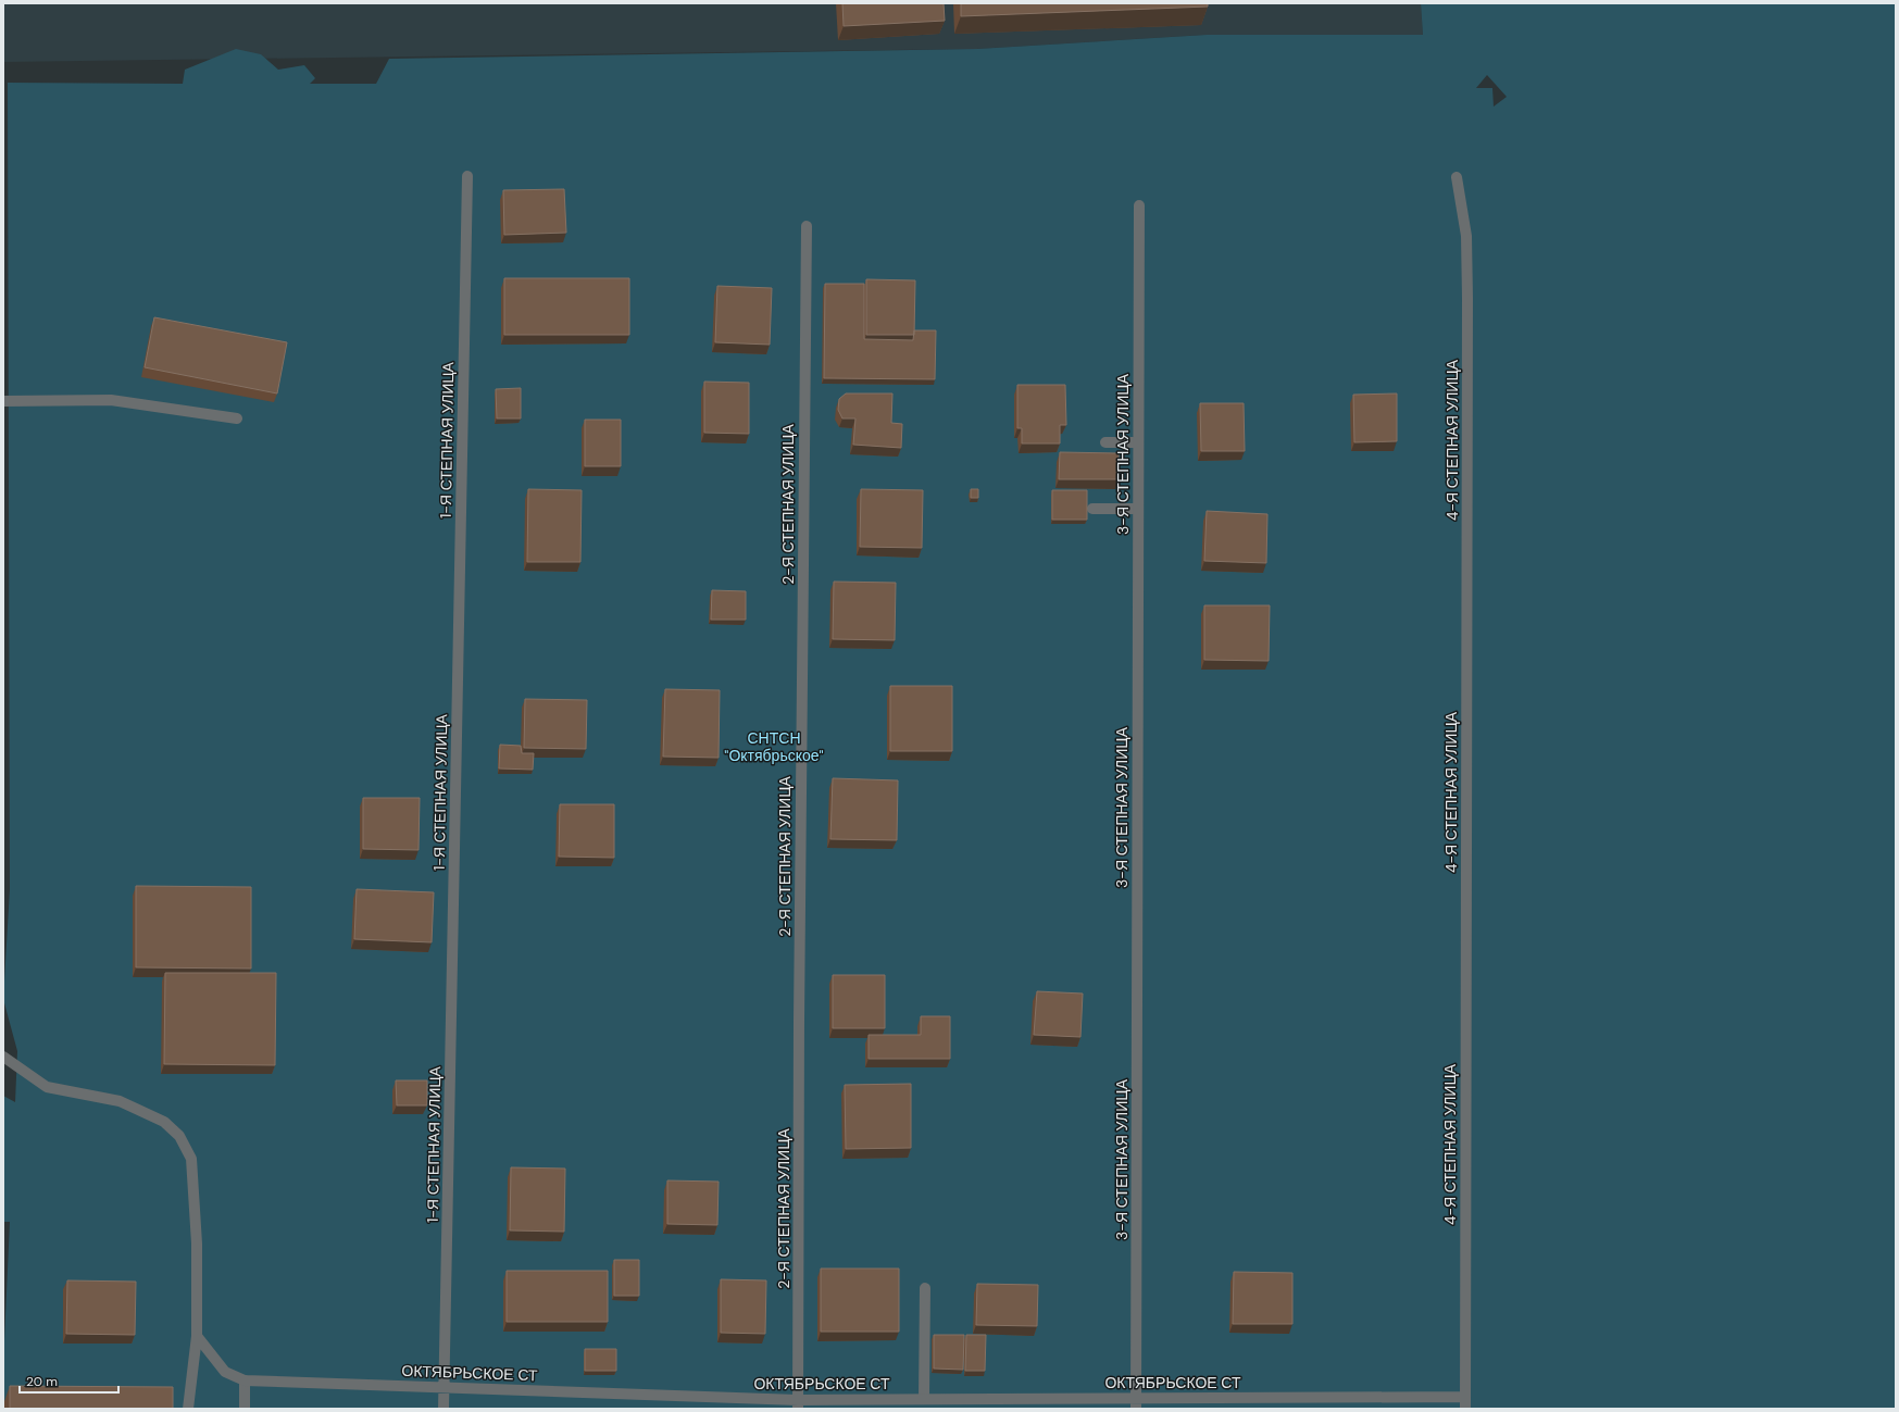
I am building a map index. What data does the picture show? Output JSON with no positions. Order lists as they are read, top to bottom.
{
  "streets": {
    "street": [
      "1-Я СТЕПНАЯ УЛИЦА",
      "4-Я СТЕПНАЯ УЛИЦА",
      "3-Я СТЕПНАЯ УЛИЦА",
      "2-Я СТЕПНАЯ УЛИЦА",
      "ОКТЯБРЬСКОЕ СТ"
    ]
  },
  "crossings": [
    ["1-Я СТЕПНАЯ УЛИЦА", "ОКТЯБРЬСКОЕ СТ"],
    ["4-Я СТЕПНАЯ УЛИЦА", "ОКТЯБРЬСКОЕ СТ"],
    ["3-Я СТЕПНАЯ УЛИЦА", "ОКТЯБРЬСКОЕ СТ"],
    ["2-Я СТЕПНАЯ УЛИЦА", "ОКТЯБРЬСКОЕ СТ"]
  ],
  "parks": ["СНТСН \"Октябрьское\""],
  "scale_bar": "20 m"
}
